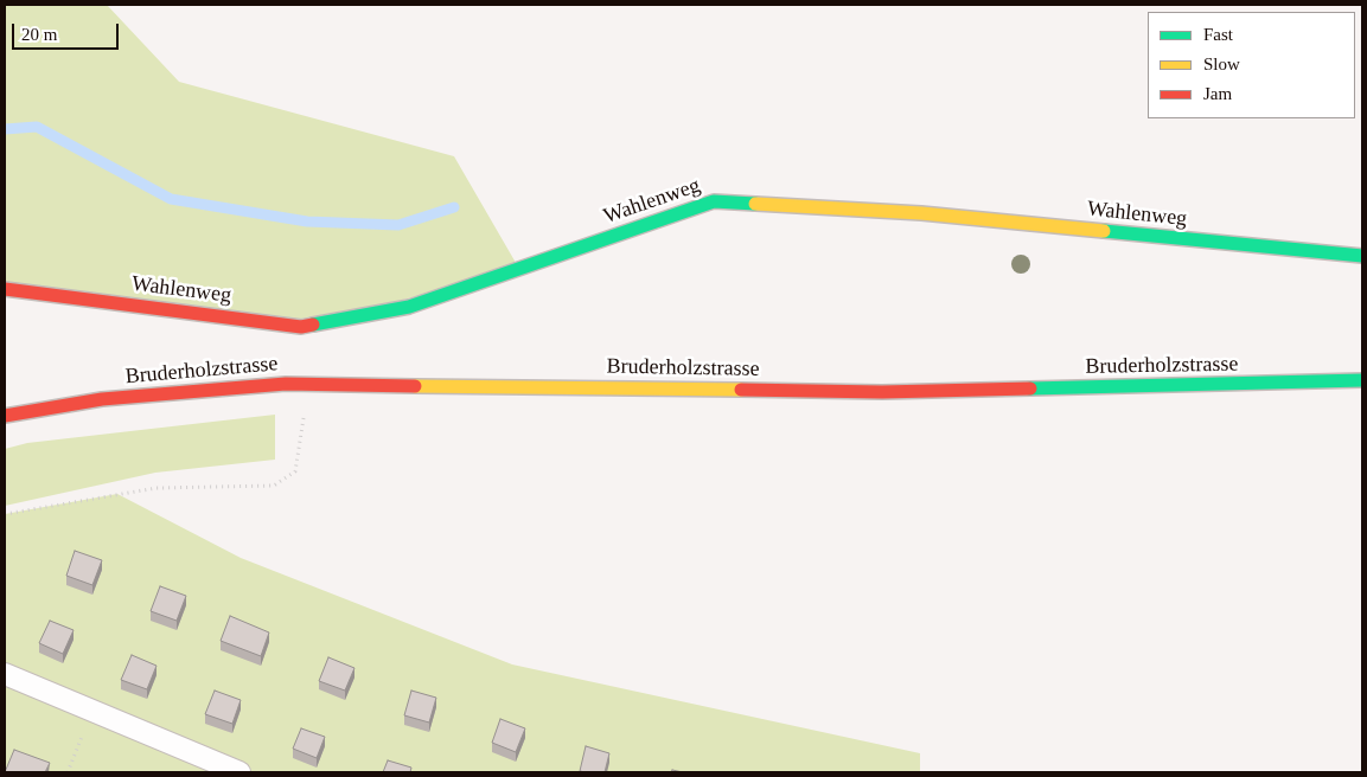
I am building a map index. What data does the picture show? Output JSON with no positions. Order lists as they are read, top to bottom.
{
  "streets": {
    "street": ["Wahlenweg", "Bruderholzstrasse"]
  },
  "legend": ["Fast", "Slow", "Jam"],
  "scale_bar": "20 m"
}
